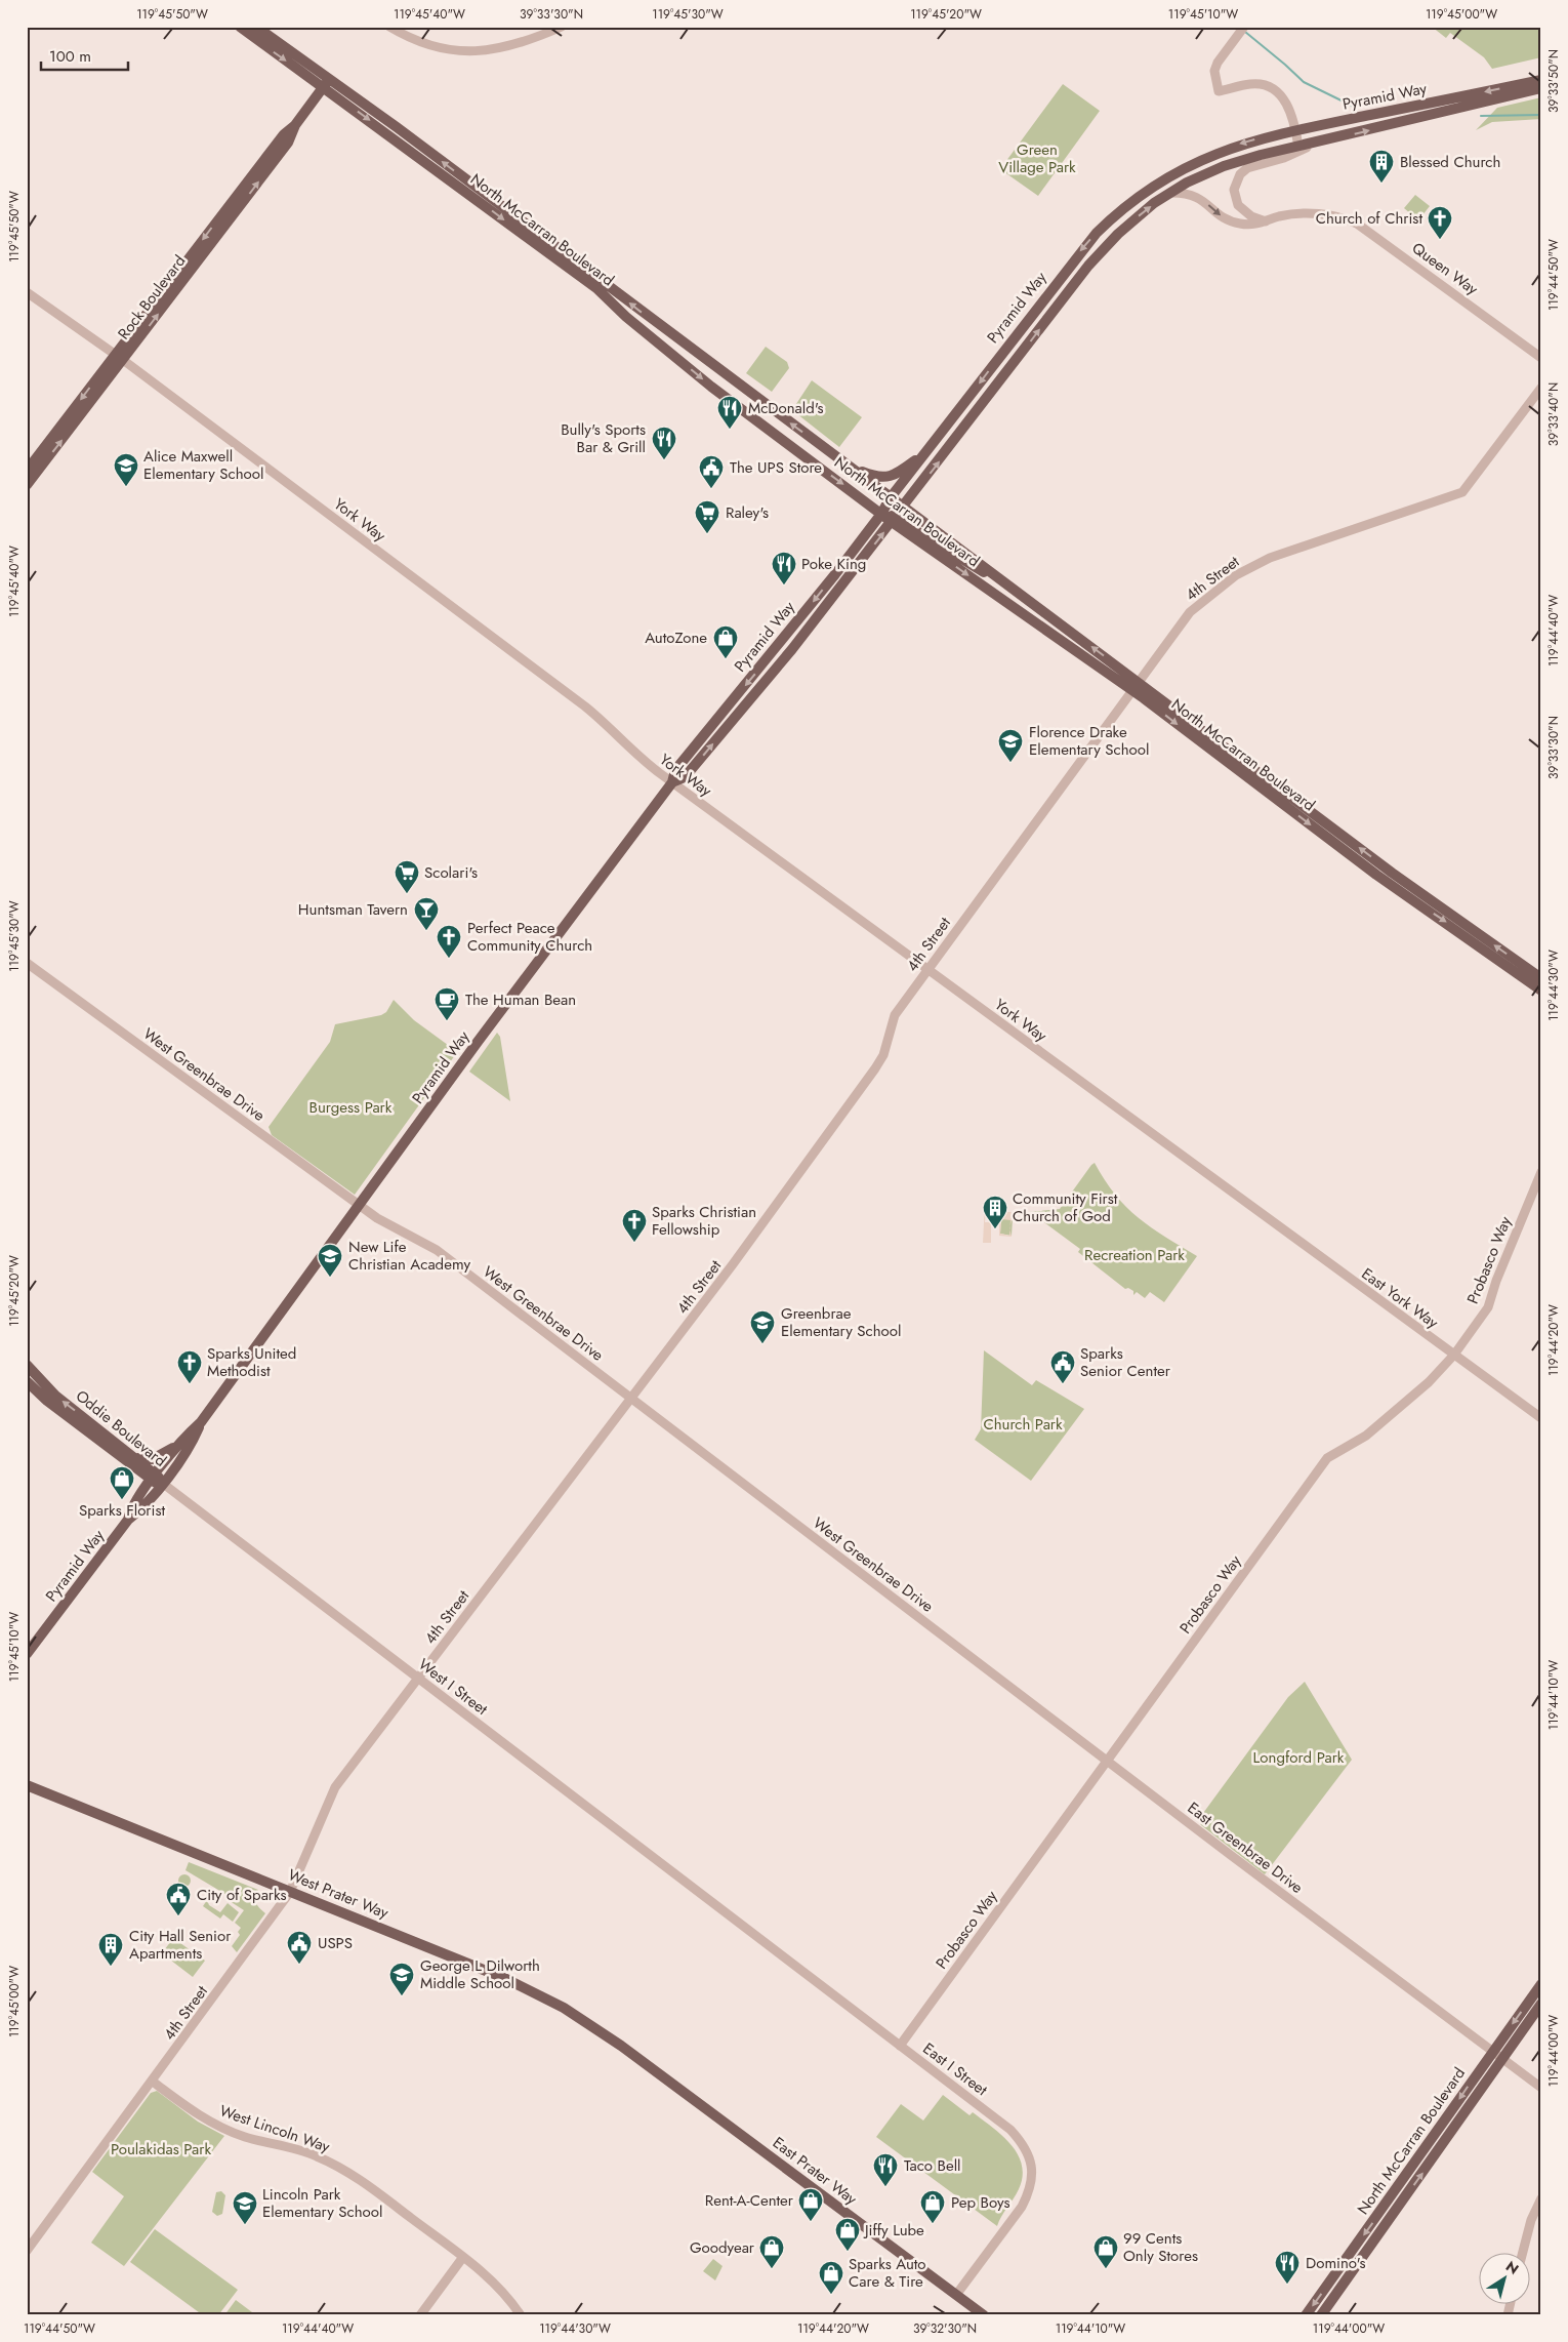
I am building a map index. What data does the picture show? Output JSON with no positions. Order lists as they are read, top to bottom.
{
  "streets": {
    "main road": [
      "Pyramid Way",
      "North McCarran Boulevard",
      "Rock Boulevard",
      "Oddie Boulevard",
      "West Prater Way",
      "East Prater Way"
    ],
    "street": [
      "Queen Way",
      "York Way",
      "4th Street",
      "West Greenbrae Drive",
      "Probasco Way",
      "East York Way",
      "West I Street",
      "East Greenbrae Drive",
      "East I Street",
      "West Lincoln Way"
    ]
  },
  "crossings": [
    ["Pyramid Way", "North McCarran Boulevard"],
    ["Pyramid Way", "Queen Way"],
    ["Pyramid Way", "York Way"],
    ["Pyramid Way", "West Greenbrae Drive"],
    ["Pyramid Way", "Oddie Boulevard"],
    ["Pyramid Way", "West I Street"],
    ["North McCarran Boulevard", "Rock Boulevard"],
    ["North McCarran Boulevard", "4th Street"],
    ["North McCarran Boulevard", "East Greenbrae Drive"],
    ["Rock Boulevard", "York Way"],
    ["York Way", "4th Street"],
    ["York Way", "East York Way"],
    ["4th Street", "West Greenbrae Drive"],
    ["4th Street", "West I Street"],
    ["4th Street", "West Prater Way"],
    ["4th Street", "West Lincoln Way"],
    ["West Greenbrae Drive", "East Greenbrae Drive"],
    ["Probasco Way", "East York Way"],
    ["Probasco Way", "East Greenbrae Drive"],
    ["Probasco Way", "East I Street"],
    ["Oddie Boulevard", "West I Street"],
    ["West I Street", "East I Street"],
    ["West Prater Way", "East Prater Way"],
    ["East I Street", "East Prater Way"]
  ],
  "parks": [
    "Green Village Park",
    "Burgess Park",
    "Recreation Park",
    "Church Park",
    "Longford Park",
    "Poulakidas Park"
  ],
  "places": {
    "building": ["Blessed Church", "Community First Church of God", "City Hall Senior Apartments"],
    "church": [
      "Church of Christ",
      "Perfect Peace Community Church",
      "Sparks Christian Fellowship",
      "Sparks United Methodist"
    ],
    "restaurant": [
      "McDonald's",
      "Bully's Sports Bar & Grill",
      "Poke King",
      "Taco Bell",
      "Domino's"
    ],
    "school or university": [
      "Alice Maxwell Elementary School",
      "Florence Drake Elementary School",
      "New Life Christian Academy",
      "Greenbrae Elementary School",
      "George L Dilworth Middle School",
      "Lincoln Park Elementary School"
    ],
    "public building": [
      "The UPS Store",
      "Sparks Senior Center",
      "City of Sparks",
      "USPS"
    ],
    "supermarket": ["Raley's", "Scolari's"],
    "shop": [
      "AutoZone",
      "Sparks Florist",
      "Rent-A-Center",
      "Pep Boys",
      "Jiffy Lube",
      "Goodyear",
      "99 Cents Only Stores",
      "Sparks Auto Care & Tire"
    ],
    "bar": ["Huntsman Tavern"],
    "cafe": ["The Human Bean"]
  },
  "scale_bar": "100 m",
  "north": "top right",
  "coordinates": [
    "119°45'50\"W",
    "119°45'40\"W",
    "39°33'30\"N",
    "119°45'30\"W",
    "119°45'20\"W",
    "119°45'10\"W",
    "119°45'00\"W",
    "39°33'50\"N",
    "119°44'50\"W",
    "39°33'40\"N",
    "119°44'40\"W",
    "119°44'30\"W",
    "119°44'20\"W",
    "119°44'10\"W",
    "119°44'00\"W",
    "39°32'30\"N"
  ]
}
